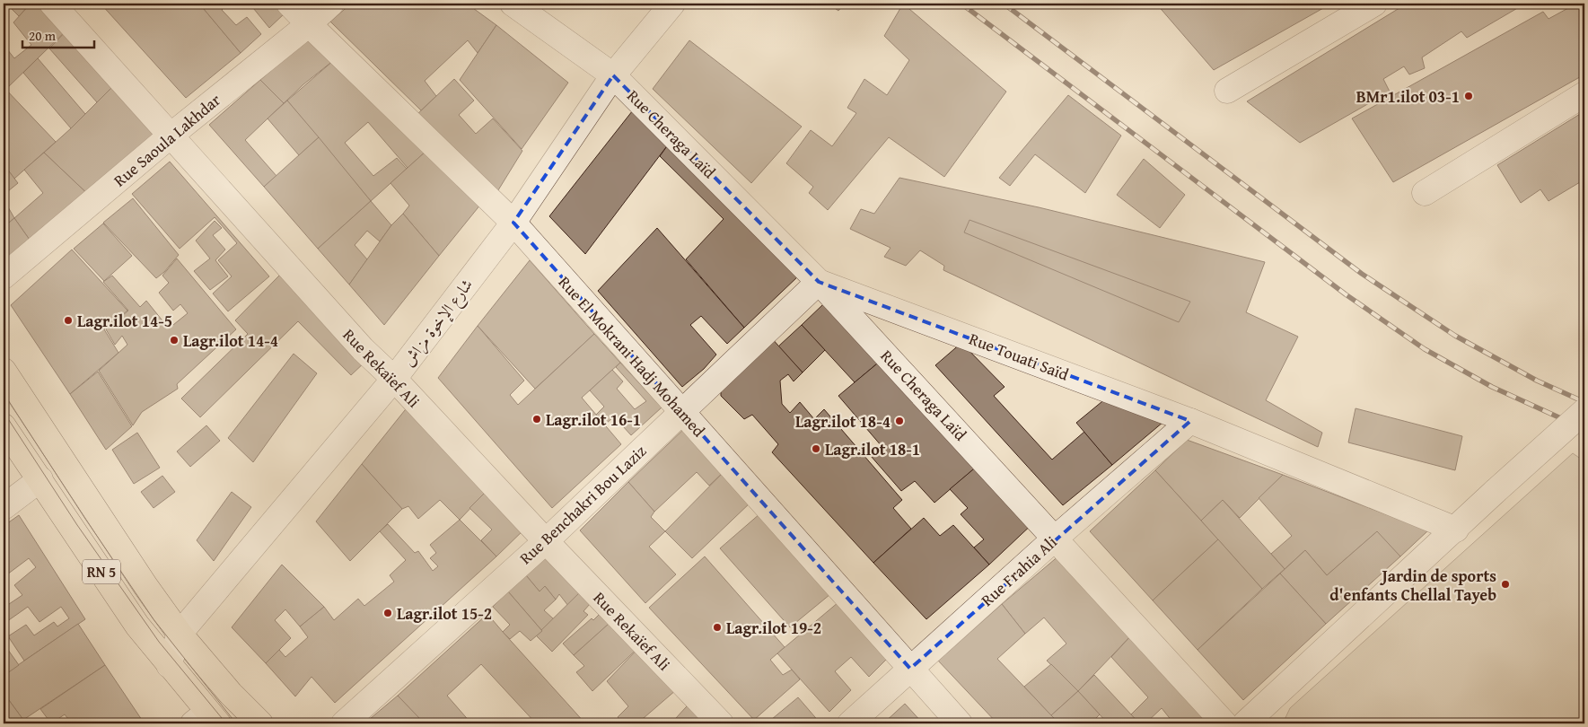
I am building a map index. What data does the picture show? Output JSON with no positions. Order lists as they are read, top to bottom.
{
  "streets": {
    "main road": ["RN 5"],
    "street": [
      "Rue Cheraga Laïd",
      "Rue Saoula Lakhdar",
      "شارع الإخوة مزاش",
      "Rue El Mokrani Hadj Mohamed",
      "Rue Touati Saïd",
      "Rue Rekaïef Ali",
      "Rue Benchakri Bou Laziz",
      "Rue Frahia Ali"
    ]
  },
  "crossings": [
    ["Rue Cheraga Laïd", "شارع الإخوة مزاش"],
    ["Rue Cheraga Laïd", "Rue Touati Saïd"],
    ["Rue Cheraga Laïd", "Rue Benchakri Bou Laziz"],
    ["Rue Cheraga Laïd", "Rue Frahia Ali"],
    ["Rue Saoula Lakhdar", "Rue El Mokrani Hadj Mohamed"],
    ["Rue Saoula Lakhdar", "Rue Rekaïef Ali"],
    ["شارع الإخوة مزاش", "Rue El Mokrani Hadj Mohamed"],
    ["شارع الإخوة مزاش", "Rue Rekaïef Ali"],
    ["شارع الإخوة مزاش", "RN 5"],
    ["Rue El Mokrani Hadj Mohamed", "Rue Benchakri Bou Laziz"],
    ["Rue El Mokrani Hadj Mohamed", "Rue Frahia Ali"],
    ["Rue Touati Saïd", "Rue Benchakri Bou Laziz"],
    ["Rue Touati Saïd", "Rue Frahia Ali"],
    ["Rue Rekaïef Ali", "Rue Benchakri Bou Laziz"]
  ],
  "places": [
    "BMr1.ilot 03-1",
    "Lagr.ilot 14-5",
    "Lagr.ilot 14-4",
    "Lagr.ilot 16-1",
    "Lagr.ilot 18-4",
    "Lagr.ilot 18-1",
    "Jardin de sports d'enfants Chellal Tayeb",
    "Lagr.ilot 15-2",
    "Lagr.ilot 19-2"
  ],
  "scale_bar": "20 m"
}
